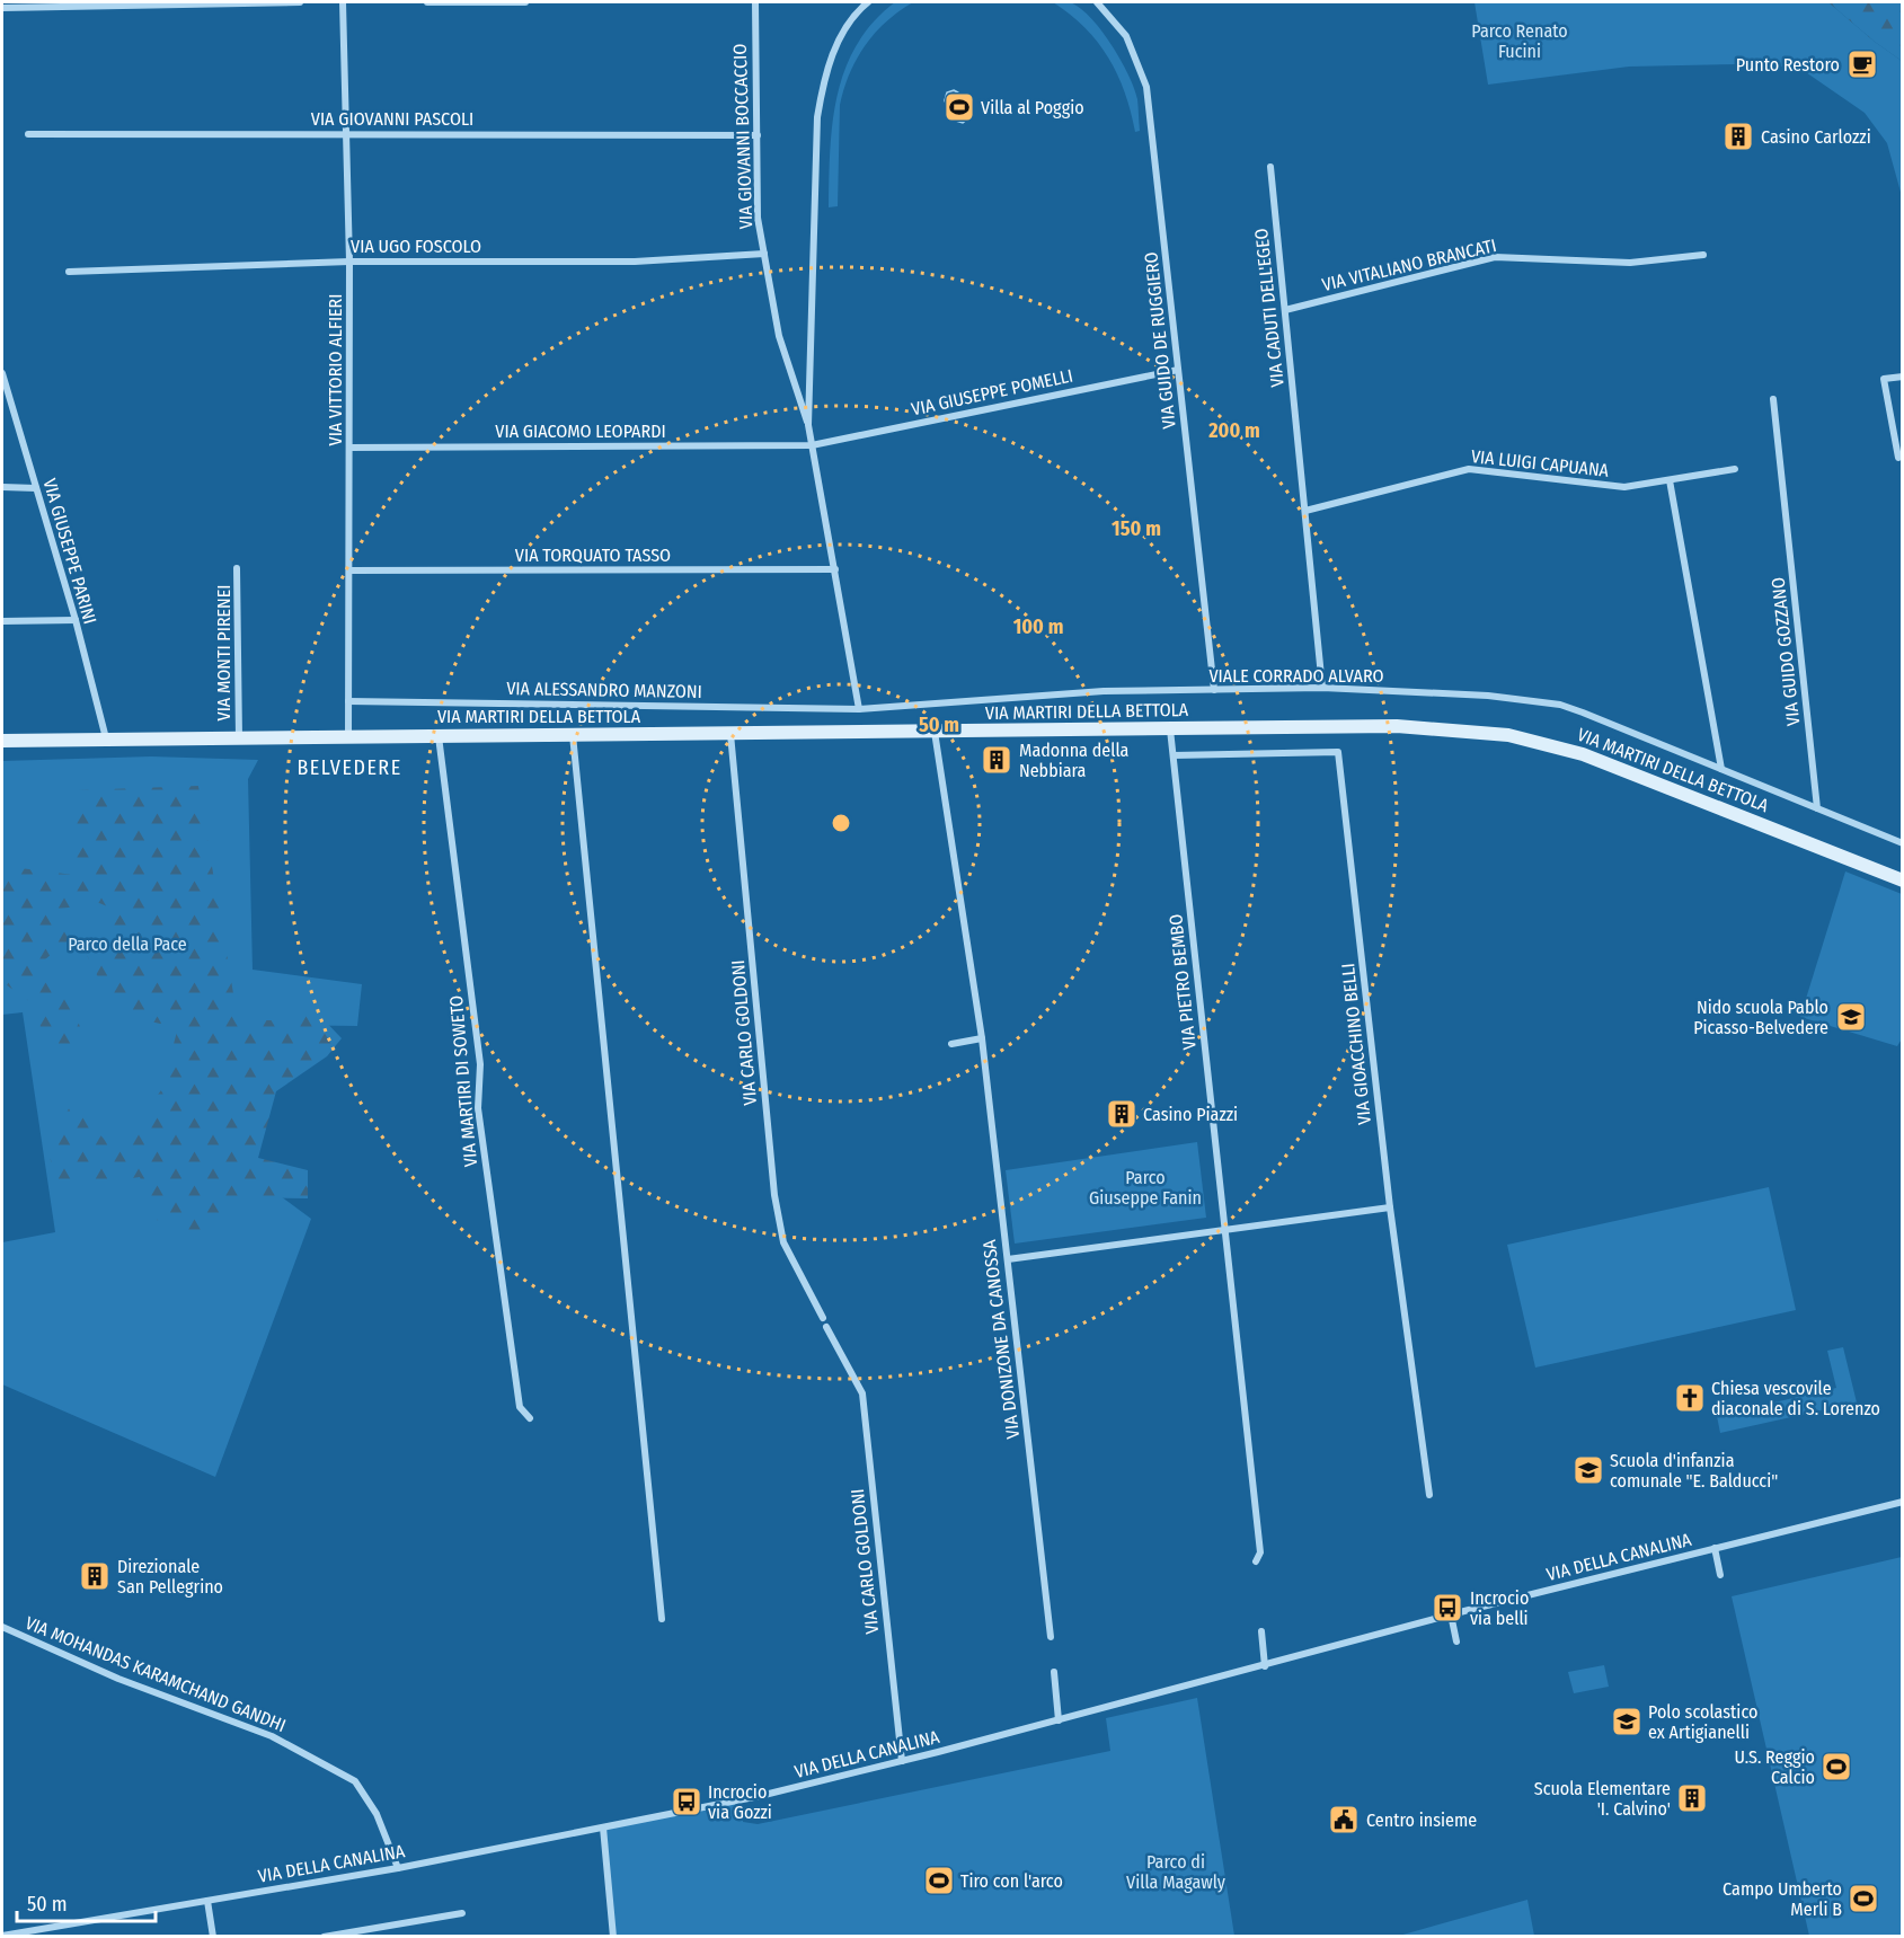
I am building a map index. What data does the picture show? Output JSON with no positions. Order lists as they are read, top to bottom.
{
  "streets": {
    "main road": ["VIA MARTIRI DELLA BETTOLA"],
    "street": [
      "VIA GIOVANNI PASCOLI",
      "VIA GIOVANNI BOCCACCIO",
      "VIA UGO FOSCOLO",
      "VIA VITALIANO BRANCATI",
      "VIA CADUTI DELL'EGEO",
      "VIA GUIDO DE RUGGIERO",
      "VIA VITTORIO ALFIERI",
      "VIA GIUSEPPE POMELLI",
      "VIA GIACOMO LEOPARDI",
      "VIA LUIGI CAPUANA",
      "VIA GIUSEPPE PARINI",
      "VIA TORQUATO TASSO",
      "VIA GUIDO GOZZANO",
      "VIA MONTI PIRENEI",
      "VIALE CORRADO ALVARO",
      "VIA ALESSANDRO MANZONI",
      "VIA PIETRO BEMBO",
      "VIA CARLO GOLDONI",
      "VIA GIOACCHINO BELLI",
      "VIA MARTIRI DI SOWETO",
      "VIA DONIZONE DA CANOSSA",
      "VIA DELLA CANALINA",
      "VIA MOHANDAS KARAMCHAND GANDHI"
    ]
  },
  "crossings": [
    ["VIA GIOVANNI PASCOLI", "VIA GIOVANNI BOCCACCIO"],
    ["VIA GIOVANNI PASCOLI", "VIA VITTORIO ALFIERI"],
    ["VIA GIOVANNI BOCCACCIO", "VIA UGO FOSCOLO"],
    ["VIA UGO FOSCOLO", "VIA VITTORIO ALFIERI"],
    ["VIA VITALIANO BRANCATI", "VIA CADUTI DELL'EGEO"],
    ["VIA CADUTI DELL'EGEO", "VIA LUIGI CAPUANA"],
    ["VIA CADUTI DELL'EGEO", "VIALE CORRADO ALVARO"],
    ["VIA GUIDO DE RUGGIERO", "VIA GIUSEPPE POMELLI"],
    ["VIA GUIDO DE RUGGIERO", "VIALE CORRADO ALVARO"],
    ["VIA VITTORIO ALFIERI", "VIA GIACOMO LEOPARDI"],
    ["VIA VITTORIO ALFIERI", "VIA TORQUATO TASSO"],
    ["VIA VITTORIO ALFIERI", "VIA ALESSANDRO MANZONI"],
    ["VIA VITTORIO ALFIERI", "VIA MARTIRI DELLA BETTOLA"],
    ["VIA GIUSEPPE POMELLI", "VIA GIACOMO LEOPARDI"],
    ["VIA GIUSEPPE PARINI", "VIA MARTIRI DELLA BETTOLA"],
    ["VIA GUIDO GOZZANO", "VIALE CORRADO ALVARO"],
    ["VIA MONTI PIRENEI", "VIA MARTIRI DELLA BETTOLA"],
    ["VIALE CORRADO ALVARO", "VIA ALESSANDRO MANZONI"],
    ["VIA MARTIRI DELLA BETTOLA", "VIA PIETRO BEMBO"],
    ["VIA MARTIRI DELLA BETTOLA", "VIA CARLO GOLDONI"],
    ["VIA MARTIRI DELLA BETTOLA", "VIA MARTIRI DI SOWETO"],
    ["VIA MARTIRI DELLA BETTOLA", "VIA DONIZONE DA CANOSSA"],
    ["VIA PIETRO BEMBO", "VIA GIOACCHINO BELLI"],
    ["VIA CARLO GOLDONI", "VIA DELLA CANALINA"],
    ["VIA DELLA CANALINA", "VIA MOHANDAS KARAMCHAND GANDHI"]
  ],
  "districts": ["BELVEDERE"],
  "parks": [
    "Parco Renato Fucini",
    "Parco della Pace",
    "Parco Giuseppe Fanin",
    "Parco di Villa Magawly"
  ],
  "places": {
    "cafe": ["Punto Restoro"],
    "sports": [
      "Villa al Poggio",
      "U.S. Reggio Calcio",
      "Tiro con l'arco",
      "Campo Umberto Merli B"
    ],
    "building": [
      "Casino Carlozzi",
      "Madonna della Nebbiara",
      "Casino Piazzi",
      "Direzionale San Pellegrino",
      "Scuola Elementare 'I. Calvino'"
    ],
    "school or university": ["Nido scuola Pablo Picasso-Belvedere", "Scuola d'infanzia comunale \"E. Balducci\"", "Polo scolastico ex Artigianelli"],
    "church": ["Chiesa vescovile diaconale di S. Lorenzo"],
    "bus stop": ["Incrocio via belli", "Incrocio via Gozzi"],
    "public building": ["Centro insieme"]
  },
  "scale_bar": "50 m",
  "rings": [
    "200 m",
    "150 m",
    "100 m",
    "50 m"
  ]
}
